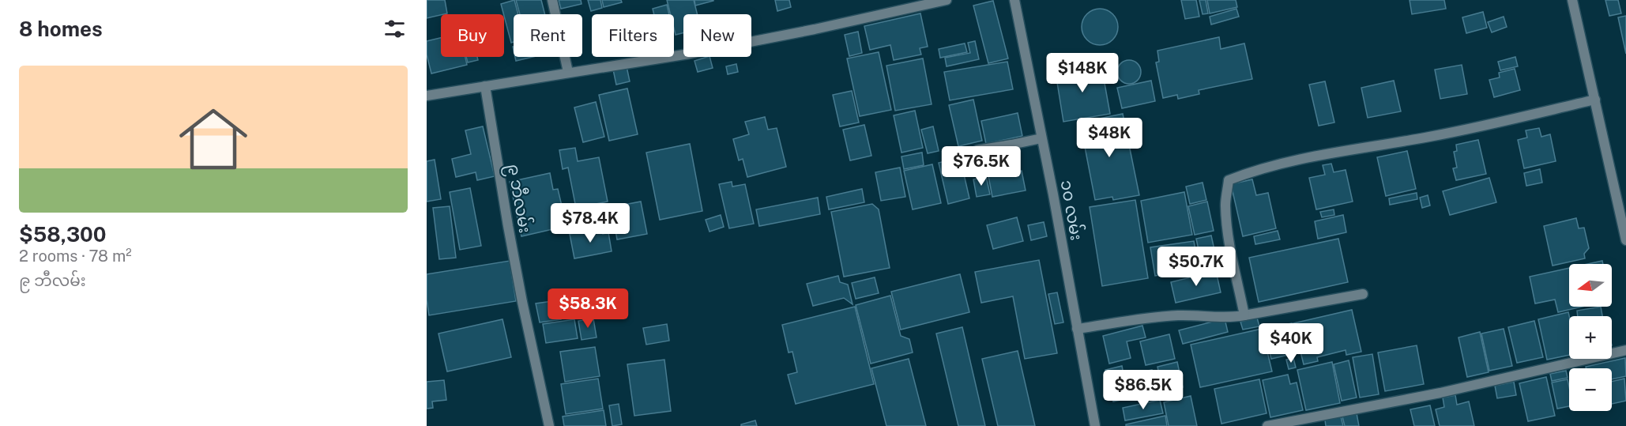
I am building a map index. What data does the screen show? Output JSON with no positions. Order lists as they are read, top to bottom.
{
  "streets": {
    "street": ["၉ ဘီလမ်း", "၁၀ လမ်း"]
  },
  "north": "left",
  "page": {
    "heading": "8 homes",
    "chip": [
      "Buy",
      "Rent",
      "Filters",
      "New"
    ],
    "price": [
      "$148K",
      "$48K",
      "$76.5K",
      "$78.4K",
      "$50.7K",
      "$58.3K",
      "$40K",
      "$86.5K"
    ],
    "list": [
      {
        "name": "$58,300",
        "note": "2 rooms · 78 m² · ၉ ဘီလမ်း"
      }
    ],
    "map_buttons": ["+", "−"]
  }
}
